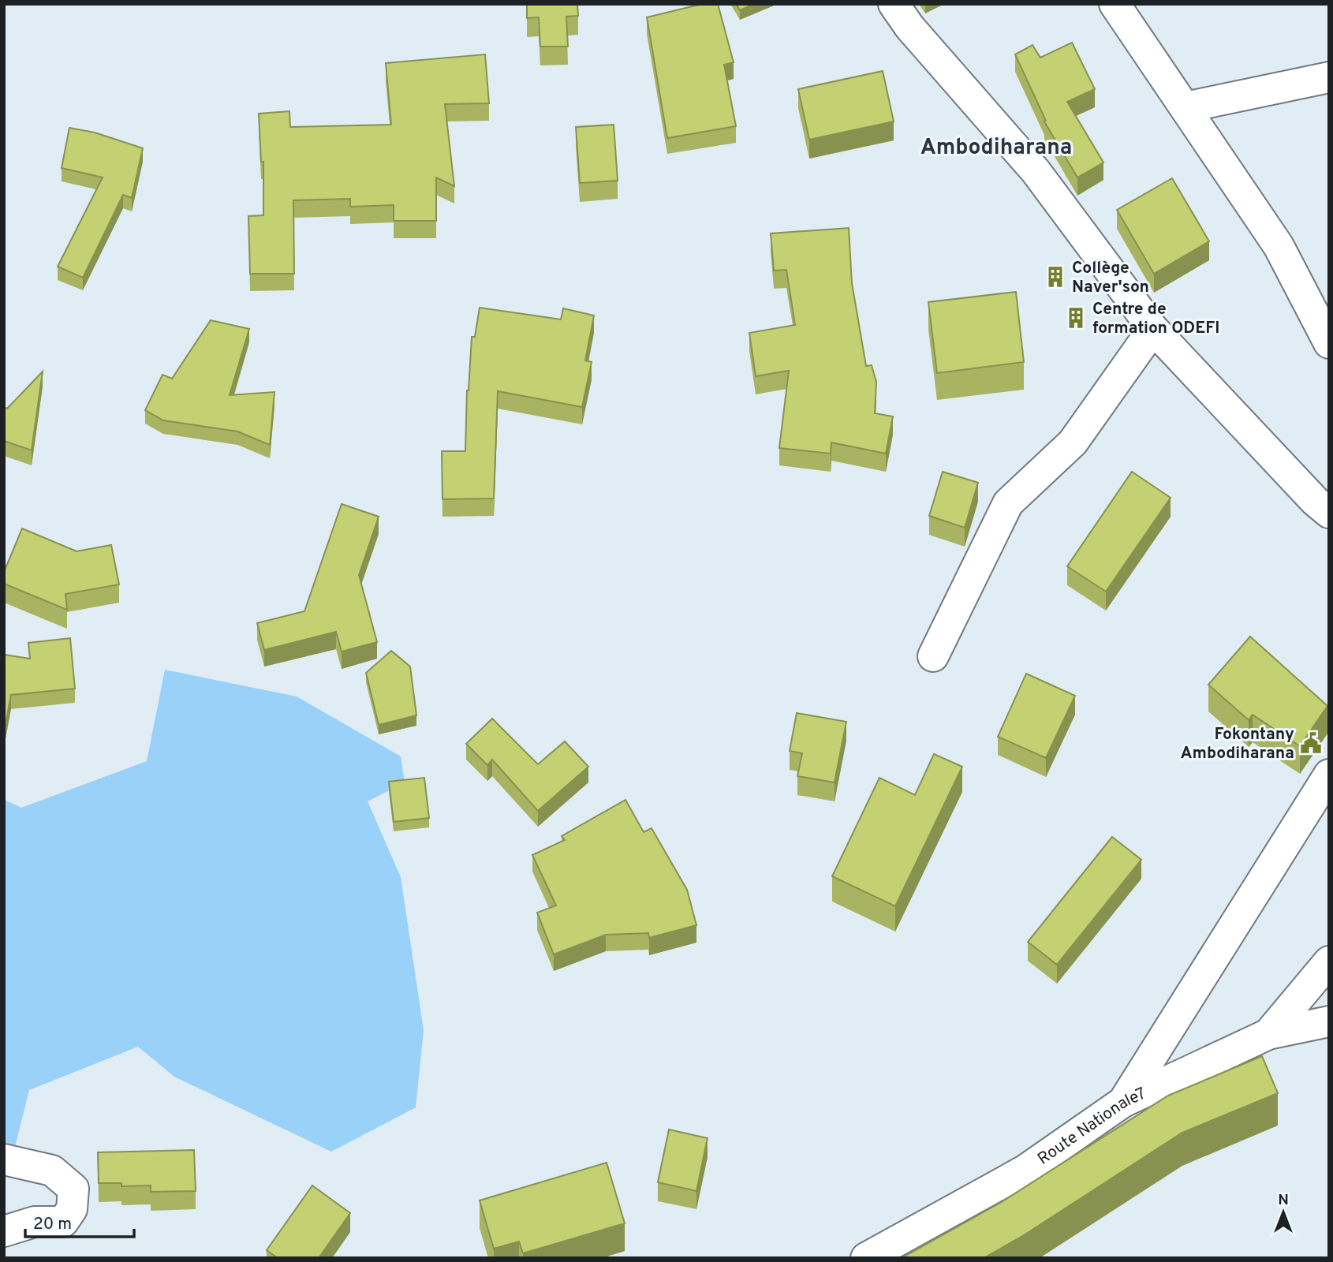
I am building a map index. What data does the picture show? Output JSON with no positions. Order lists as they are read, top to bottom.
{
  "streets": {
    "street": ["Route Nationale7"]
  },
  "districts": ["Ambodiharana"],
  "places": {
    "building": ["Collège Naver'son", "Centre de formation ODEFI"],
    "public building": ["Fokontany Ambodiharana"]
  },
  "scale_bar": "20 m",
  "north": "top"
}
